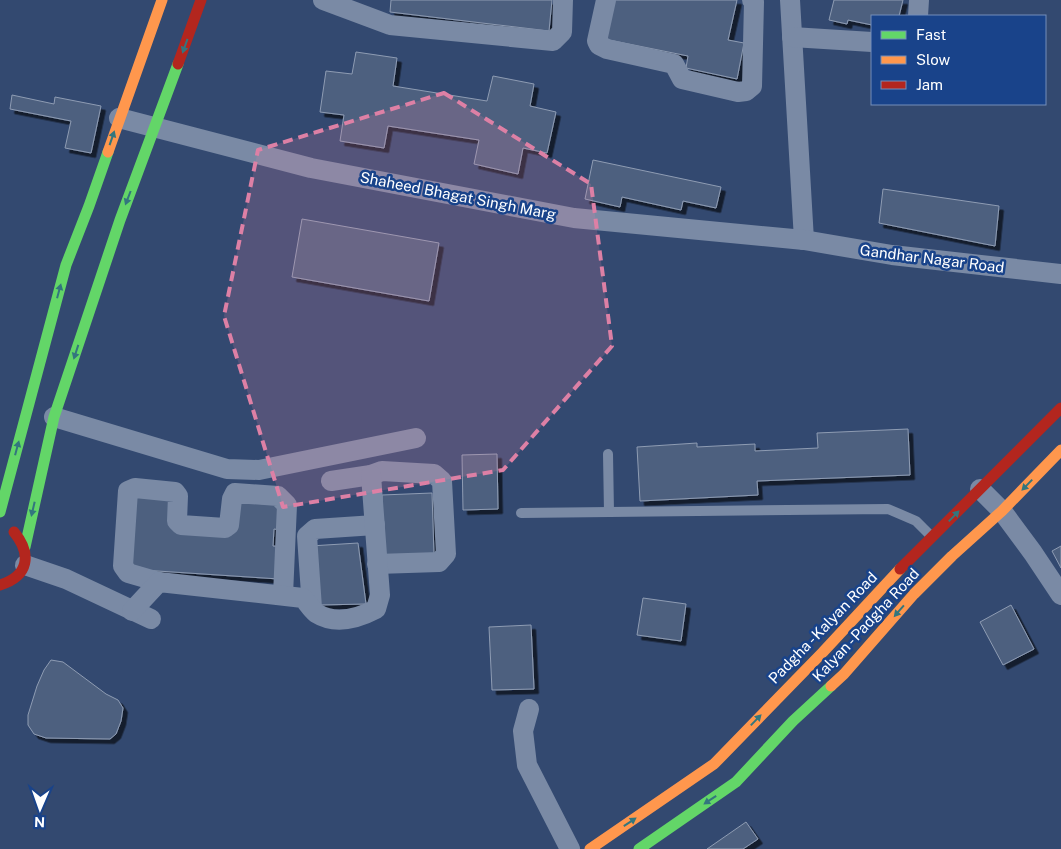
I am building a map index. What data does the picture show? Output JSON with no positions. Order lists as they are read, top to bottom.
{
  "streets": {
    "main road": ["Kalyan - Padgha Road", "Padgha - Kalyan Road"],
    "street": ["Shaheed Bhagat Singh Marg", "Gandhar Nagar Road"]
  },
  "crossings": [
    ["Shaheed Bhagat Singh Marg", "Gandhar Nagar Road"],
    ["Kalyan - Padgha Road", "Padgha - Kalyan Road"]
  ],
  "one_way": ["Kalyan - Padgha Road", "Padgha - Kalyan Road"],
  "legend": ["Fast", "Slow", "Jam"],
  "north": "bottom"
}
